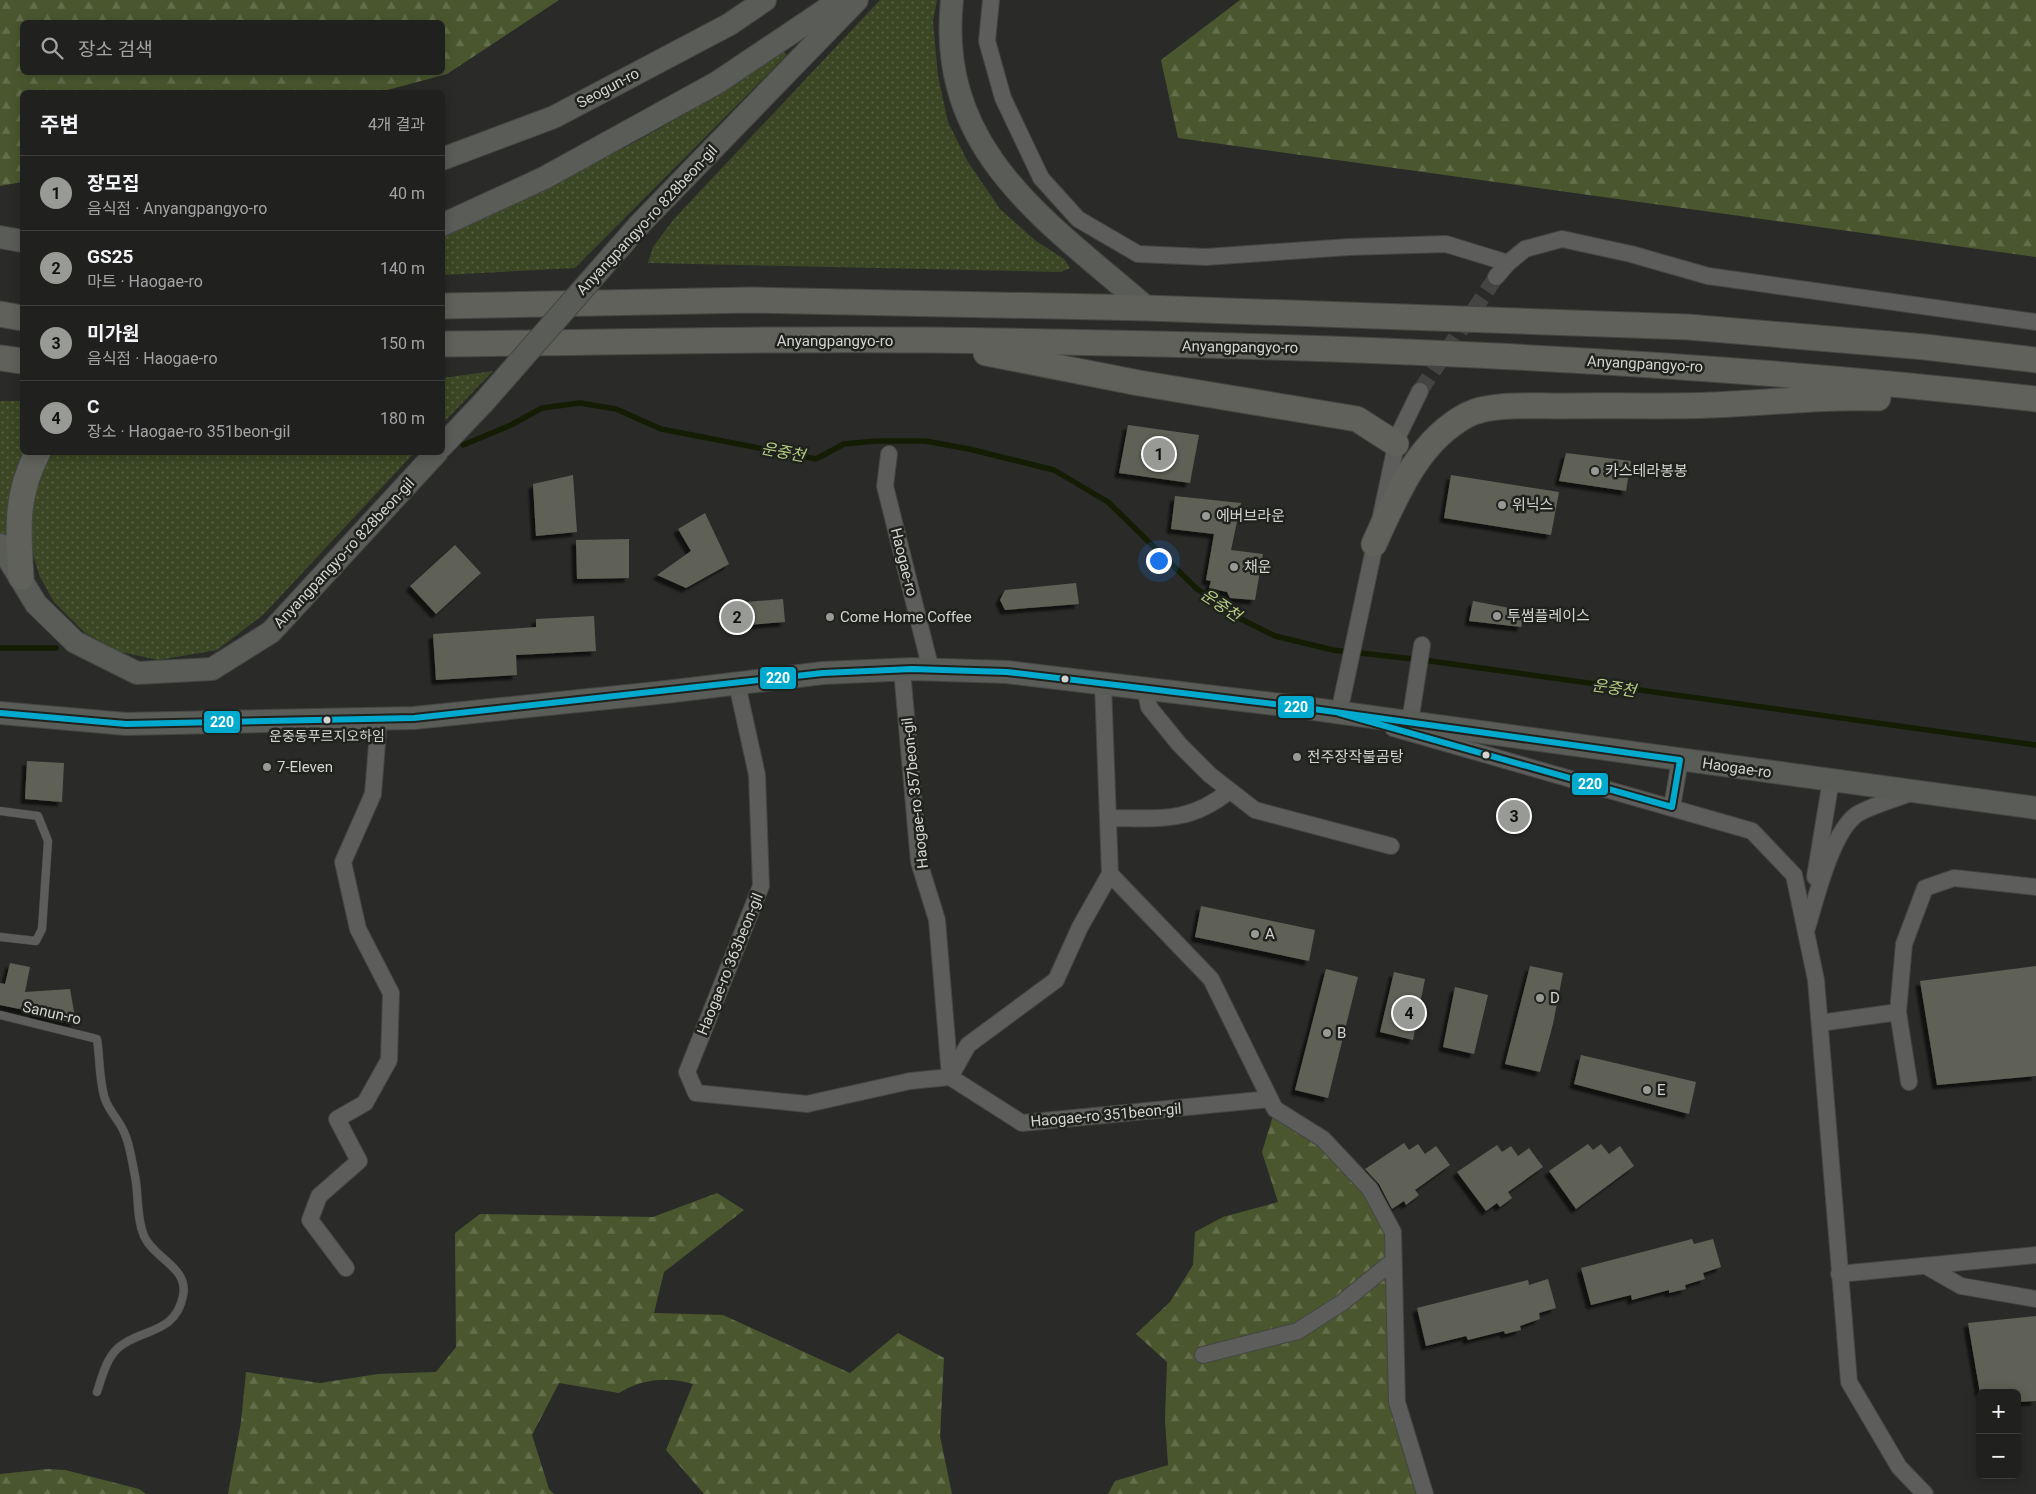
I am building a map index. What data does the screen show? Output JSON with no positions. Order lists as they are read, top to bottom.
{
  "streets": {
    "main road": ["Anyangpangyo-ro"],
    "street": [
      "Seogun-ro",
      "Anyangpangyo-ro 828beon-gil",
      "Haogae-ro",
      "Haogae-ro 357beon-gil",
      "Haogae-ro 363beon-gil",
      "Haogae-ro 351beon-gil"
    ],
    "lane": ["Sanun-ro"]
  },
  "crossings": [
    ["Haogae-ro", "Haogae-ro 357beon-gil"],
    ["Haogae-ro", "Haogae-ro 363beon-gil"],
    ["Haogae-ro 357beon-gil", "Haogae-ro 363beon-gil"],
    ["Haogae-ro 357beon-gil", "Haogae-ro 351beon-gil"],
    ["Haogae-ro 363beon-gil", "Haogae-ro 351beon-gil"]
  ],
  "water": ["운중천"],
  "places": [
    "카스테라봉봉",
    "위닉스",
    "에버브라운",
    "채운",
    "투썸플레이스",
    "Come Home Coffee",
    "운중동푸르지오하임",
    "전주장작불곰탕",
    "7-Eleven",
    "A",
    "D",
    "B",
    "E"
  ],
  "lines": ["transit line 220"],
  "page": {
    "search": "장소 검색",
    "heading": ["주변", "4개 결과"],
    "list": [
      {
        "mark": "1",
        "name": "장모집",
        "note": "음식점 · Anyangpangyo-ro",
        "value": "40 m"
      },
      {
        "mark": "2",
        "name": "GS25",
        "note": "마트 · Haogae-ro",
        "value": "140 m"
      },
      {
        "mark": "3",
        "name": "미가원",
        "note": "음식점 · Haogae-ro",
        "value": "150 m"
      },
      {
        "mark": "4",
        "name": "C",
        "note": "장소 · Haogae-ro 351beon-gil",
        "value": "180 m"
      }
    ],
    "pins": [
      "1",
      "2",
      "3",
      "4"
    ],
    "map_buttons": ["+", "−"]
  }
}
